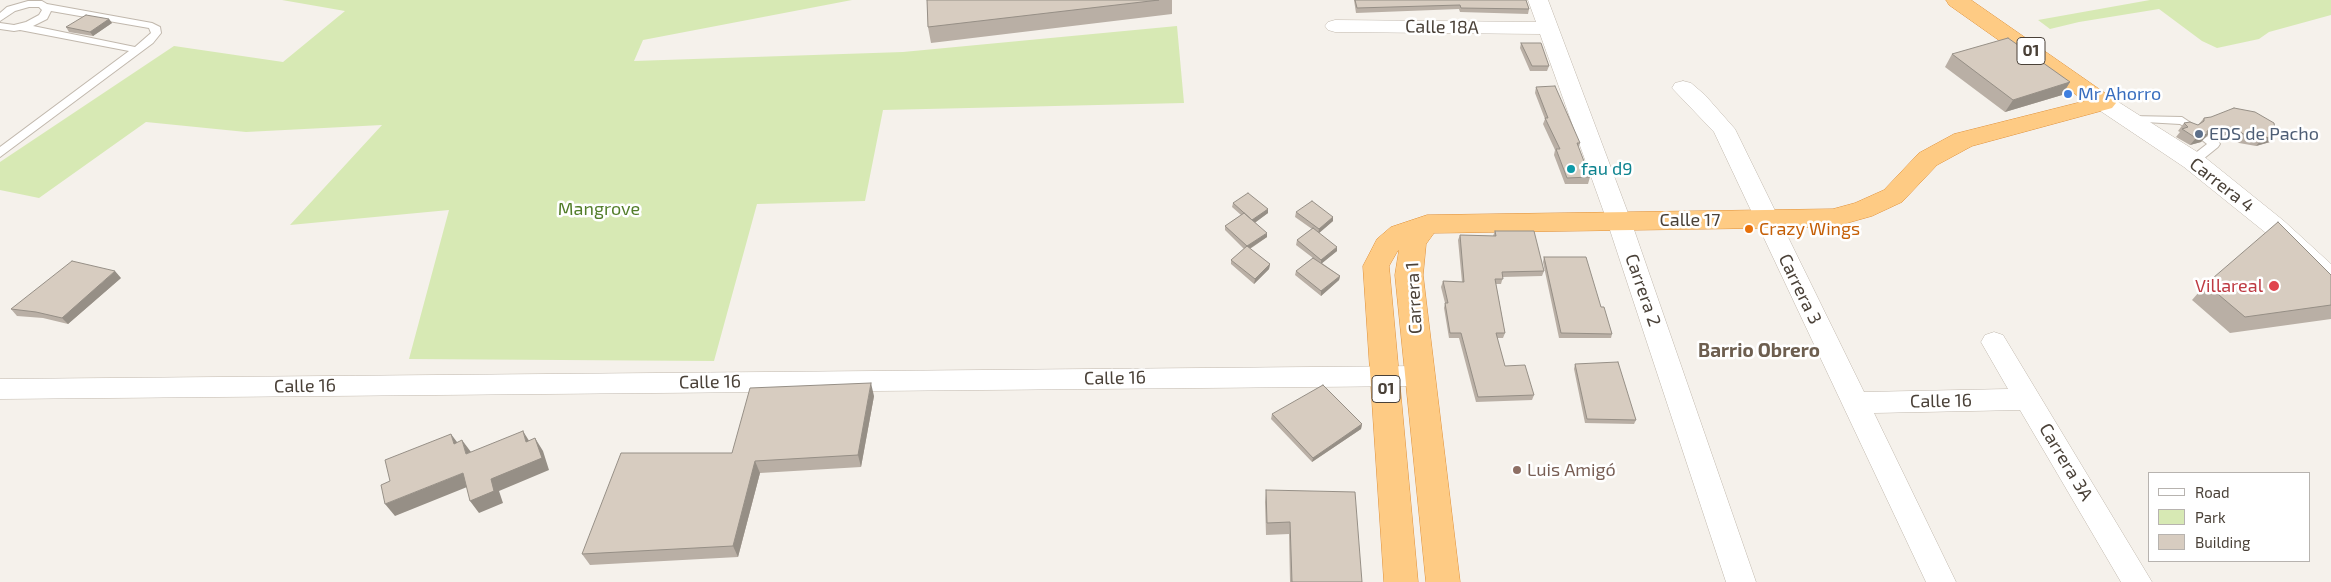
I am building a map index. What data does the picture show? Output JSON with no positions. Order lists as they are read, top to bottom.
{
  "streets": {
    "highway": ["01", "Calle 17", "Carrera 1"],
    "street": [
      "Calle 18A",
      "Carrera 4",
      "Carrera 3",
      "Carrera 2",
      "Calle 16",
      "Carrera 3A"
    ]
  },
  "crossings": [
    ["Calle 18A", "Carrera 2"],
    ["01", "Carrera 4"],
    ["01", "Calle 17"],
    ["Carrera 4", "Calle 17"],
    ["Calle 17", "Carrera 3"],
    ["Calle 17", "Carrera 2"],
    ["Calle 17", "Carrera 1"],
    ["Carrera 3", "Calle 16"],
    ["Carrera 1", "Calle 16"],
    ["Calle 16", "Carrera 3A"]
  ],
  "districts": ["Barrio Obrero"],
  "parks": ["Mangrove"],
  "places": [
    "Mr Ahorro",
    "EDS de Pacho",
    "fau d9",
    "Crazy Wings",
    "Villareal",
    "Luis Amigó"
  ],
  "legend": ["Road", "Park", "Building"]
}
